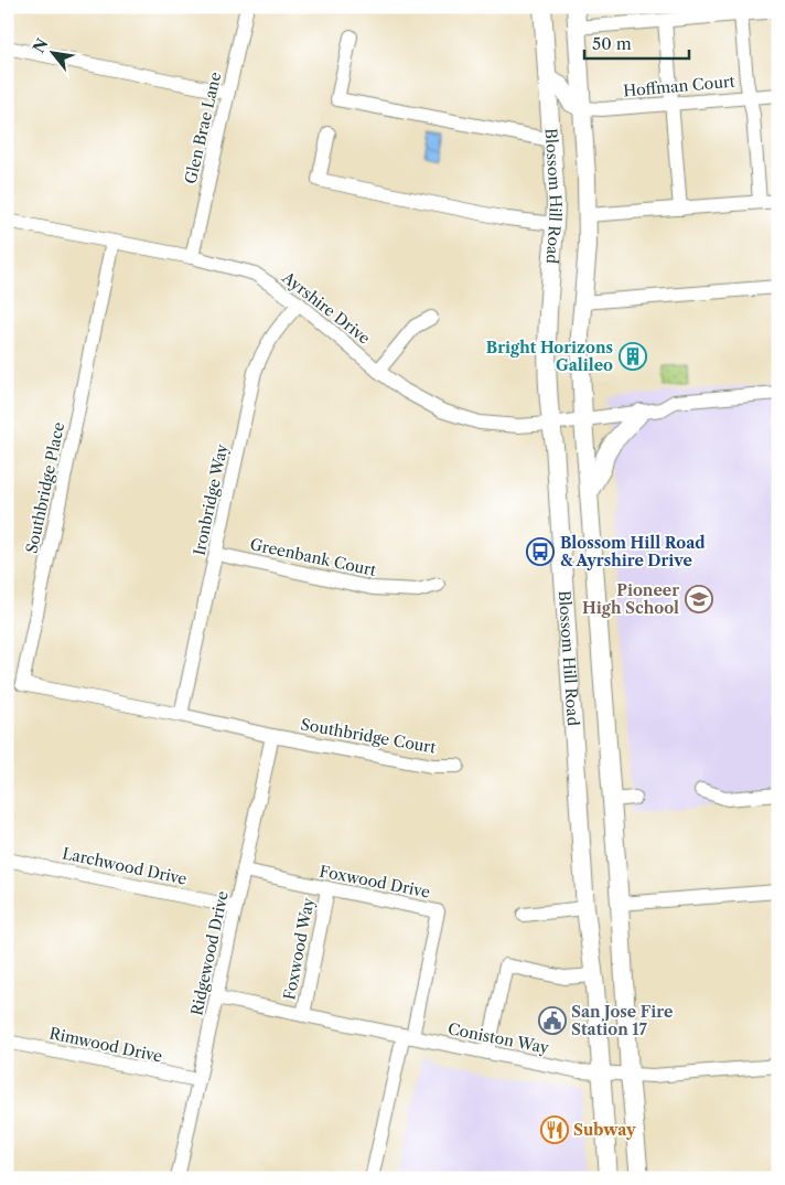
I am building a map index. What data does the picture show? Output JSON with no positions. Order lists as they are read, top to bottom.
{
  "streets": {
    "main road": ["Blossom Hill Road"],
    "street": [
      "Hoffman Court",
      "Glen Brae Lane",
      "Ayrshire Drive",
      "Southbridge Place",
      "Ironbridge Way",
      "Greenbank Court",
      "Southbridge Court",
      "Larchwood Drive",
      "Foxwood Drive",
      "Foxwood Way",
      "Ridgewood Drive",
      "Coniston Way",
      "Rimwood Drive"
    ]
  },
  "crossings": [
    ["Glen Brae Lane", "Ayrshire Drive"],
    ["Blossom Hill Road", "Ayrshire Drive"],
    ["Blossom Hill Road", "Coniston Way"],
    ["Ayrshire Drive", "Southbridge Place"],
    ["Ayrshire Drive", "Ironbridge Way"],
    ["Southbridge Place", "Ironbridge Way"],
    ["Southbridge Place", "Southbridge Court"],
    ["Southbridge Place", "Ridgewood Drive"],
    ["Ironbridge Way", "Greenbank Court"],
    ["Southbridge Court", "Ridgewood Drive"],
    ["Larchwood Drive", "Ridgewood Drive"],
    ["Foxwood Drive", "Foxwood Way"],
    ["Foxwood Drive", "Ridgewood Drive"],
    ["Foxwood Drive", "Coniston Way"],
    ["Foxwood Way", "Coniston Way"],
    ["Ridgewood Drive", "Coniston Way"],
    ["Ridgewood Drive", "Rimwood Drive"]
  ],
  "places": {
    "building": ["Bright Horizons Galileo"],
    "bus stop": ["Blossom Hill Road & Ayrshire Drive"],
    "school or university": ["Pioneer High School"],
    "public building": ["San Jose Fire Station 17"],
    "restaurant": ["Subway"]
  },
  "scale_bar": "50 m",
  "north": "top left"
}
